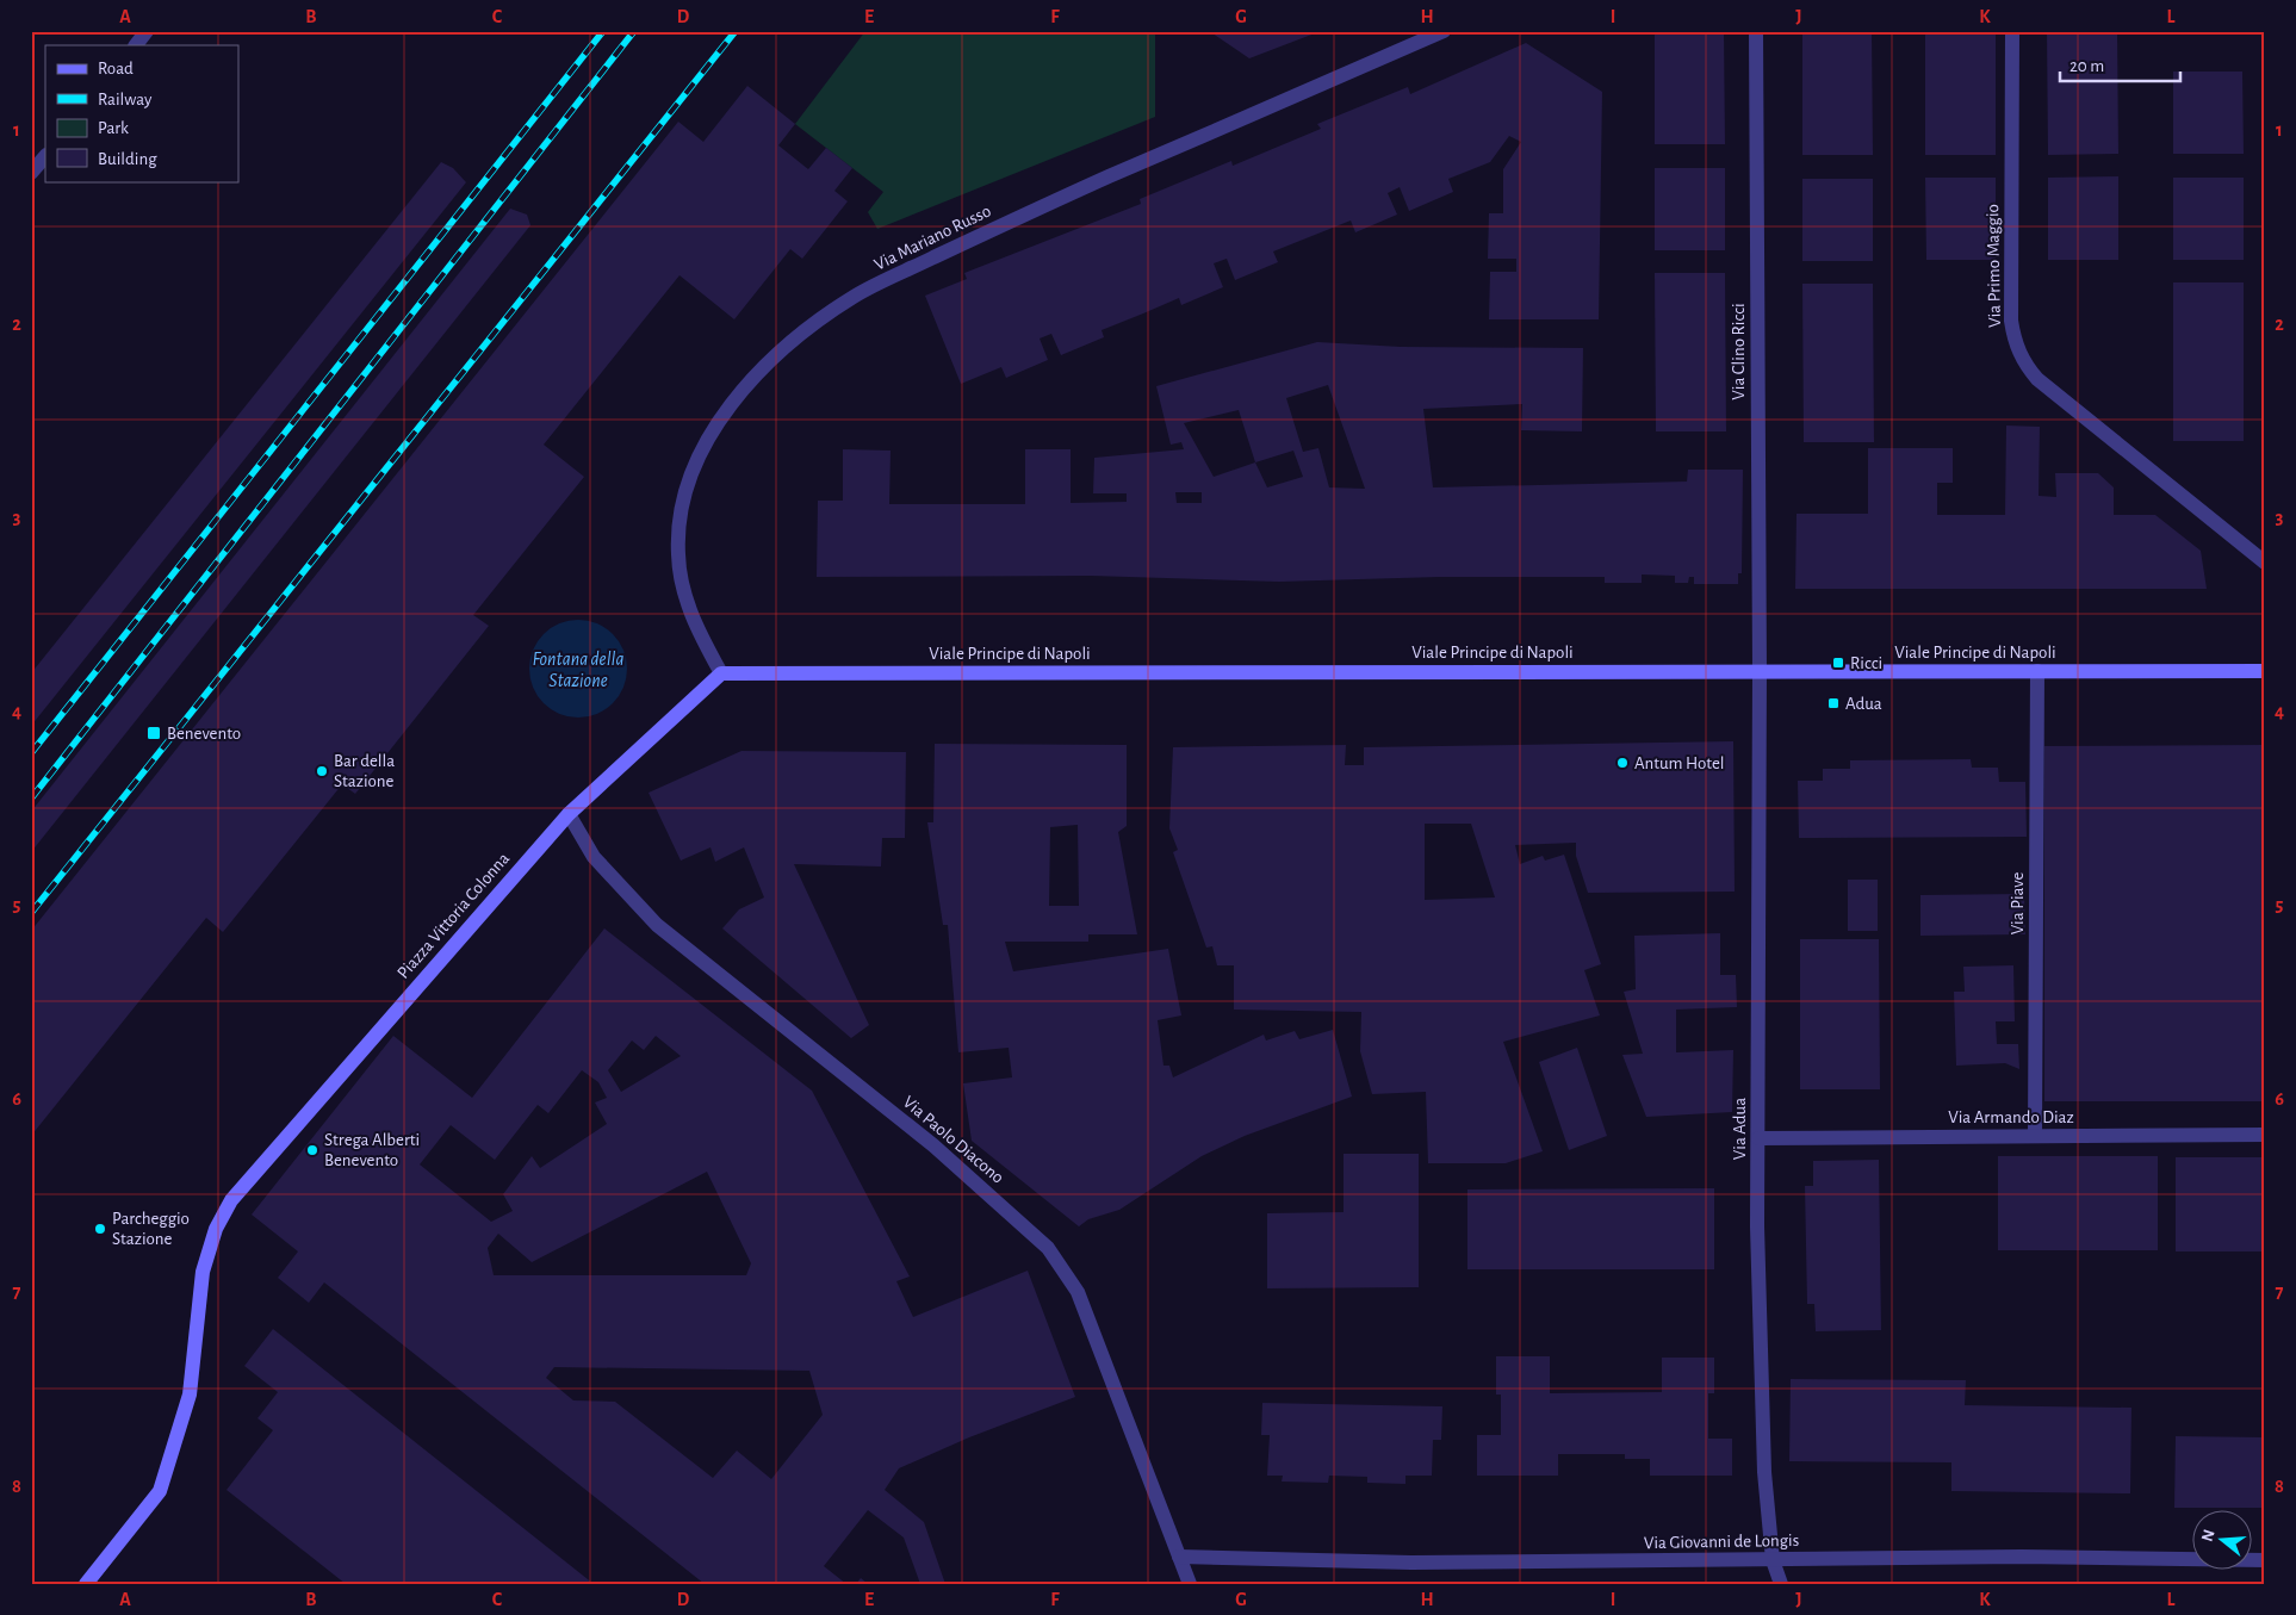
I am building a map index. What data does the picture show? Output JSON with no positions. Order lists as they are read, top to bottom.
{
  "streets": {
    "street": [
      "Via Mariano Russo",
      "Via Primo Maggio",
      "Via Clino Ricci",
      "Viale Principe di Napoli",
      "Via Piave",
      "Piazza Vittoria Colonna",
      "Via Armando Diaz",
      "Via Adua",
      "Via Paolo Diacono",
      "Via Giovanni de Longis"
    ]
  },
  "crossings": [
    ["Via Mariano Russo", "Viale Principe di Napoli"],
    ["Via Mariano Russo", "Piazza Vittoria Colonna"],
    ["Via Clino Ricci", "Viale Principe di Napoli"],
    ["Via Clino Ricci", "Via Adua"],
    ["Viale Principe di Napoli", "Via Piave"],
    ["Viale Principe di Napoli", "Piazza Vittoria Colonna"],
    ["Viale Principe di Napoli", "Via Adua"],
    ["Via Piave", "Via Armando Diaz"],
    ["Piazza Vittoria Colonna", "Via Paolo Diacono"],
    ["Via Armando Diaz", "Via Adua"],
    ["Via Adua", "Via Giovanni de Longis"],
    ["Via Paolo Diacono", "Via Giovanni de Longis"]
  ],
  "water": ["Fontana della Stazione"],
  "places": {
    "transit": ["Ricci", "Adua", "Benevento"],
    "other": [
      "Antum Hotel",
      "Bar della Stazione",
      "Strega Alberti Benevento",
      "Parcheggio Stazione"
    ]
  },
  "legend": [
    "Road",
    "Railway",
    "Park",
    "Building"
  ],
  "scale_bar": "20 m",
  "north": "left",
  "grid": {
    "columns": [
      "A",
      "B",
      "C",
      "D",
      "E",
      "F",
      "G",
      "H",
      "I",
      "J",
      "K",
      "L"
    ],
    "rows": [
      "1",
      "2",
      "3",
      "4",
      "5",
      "6",
      "7",
      "8"
    ]
  }
}
